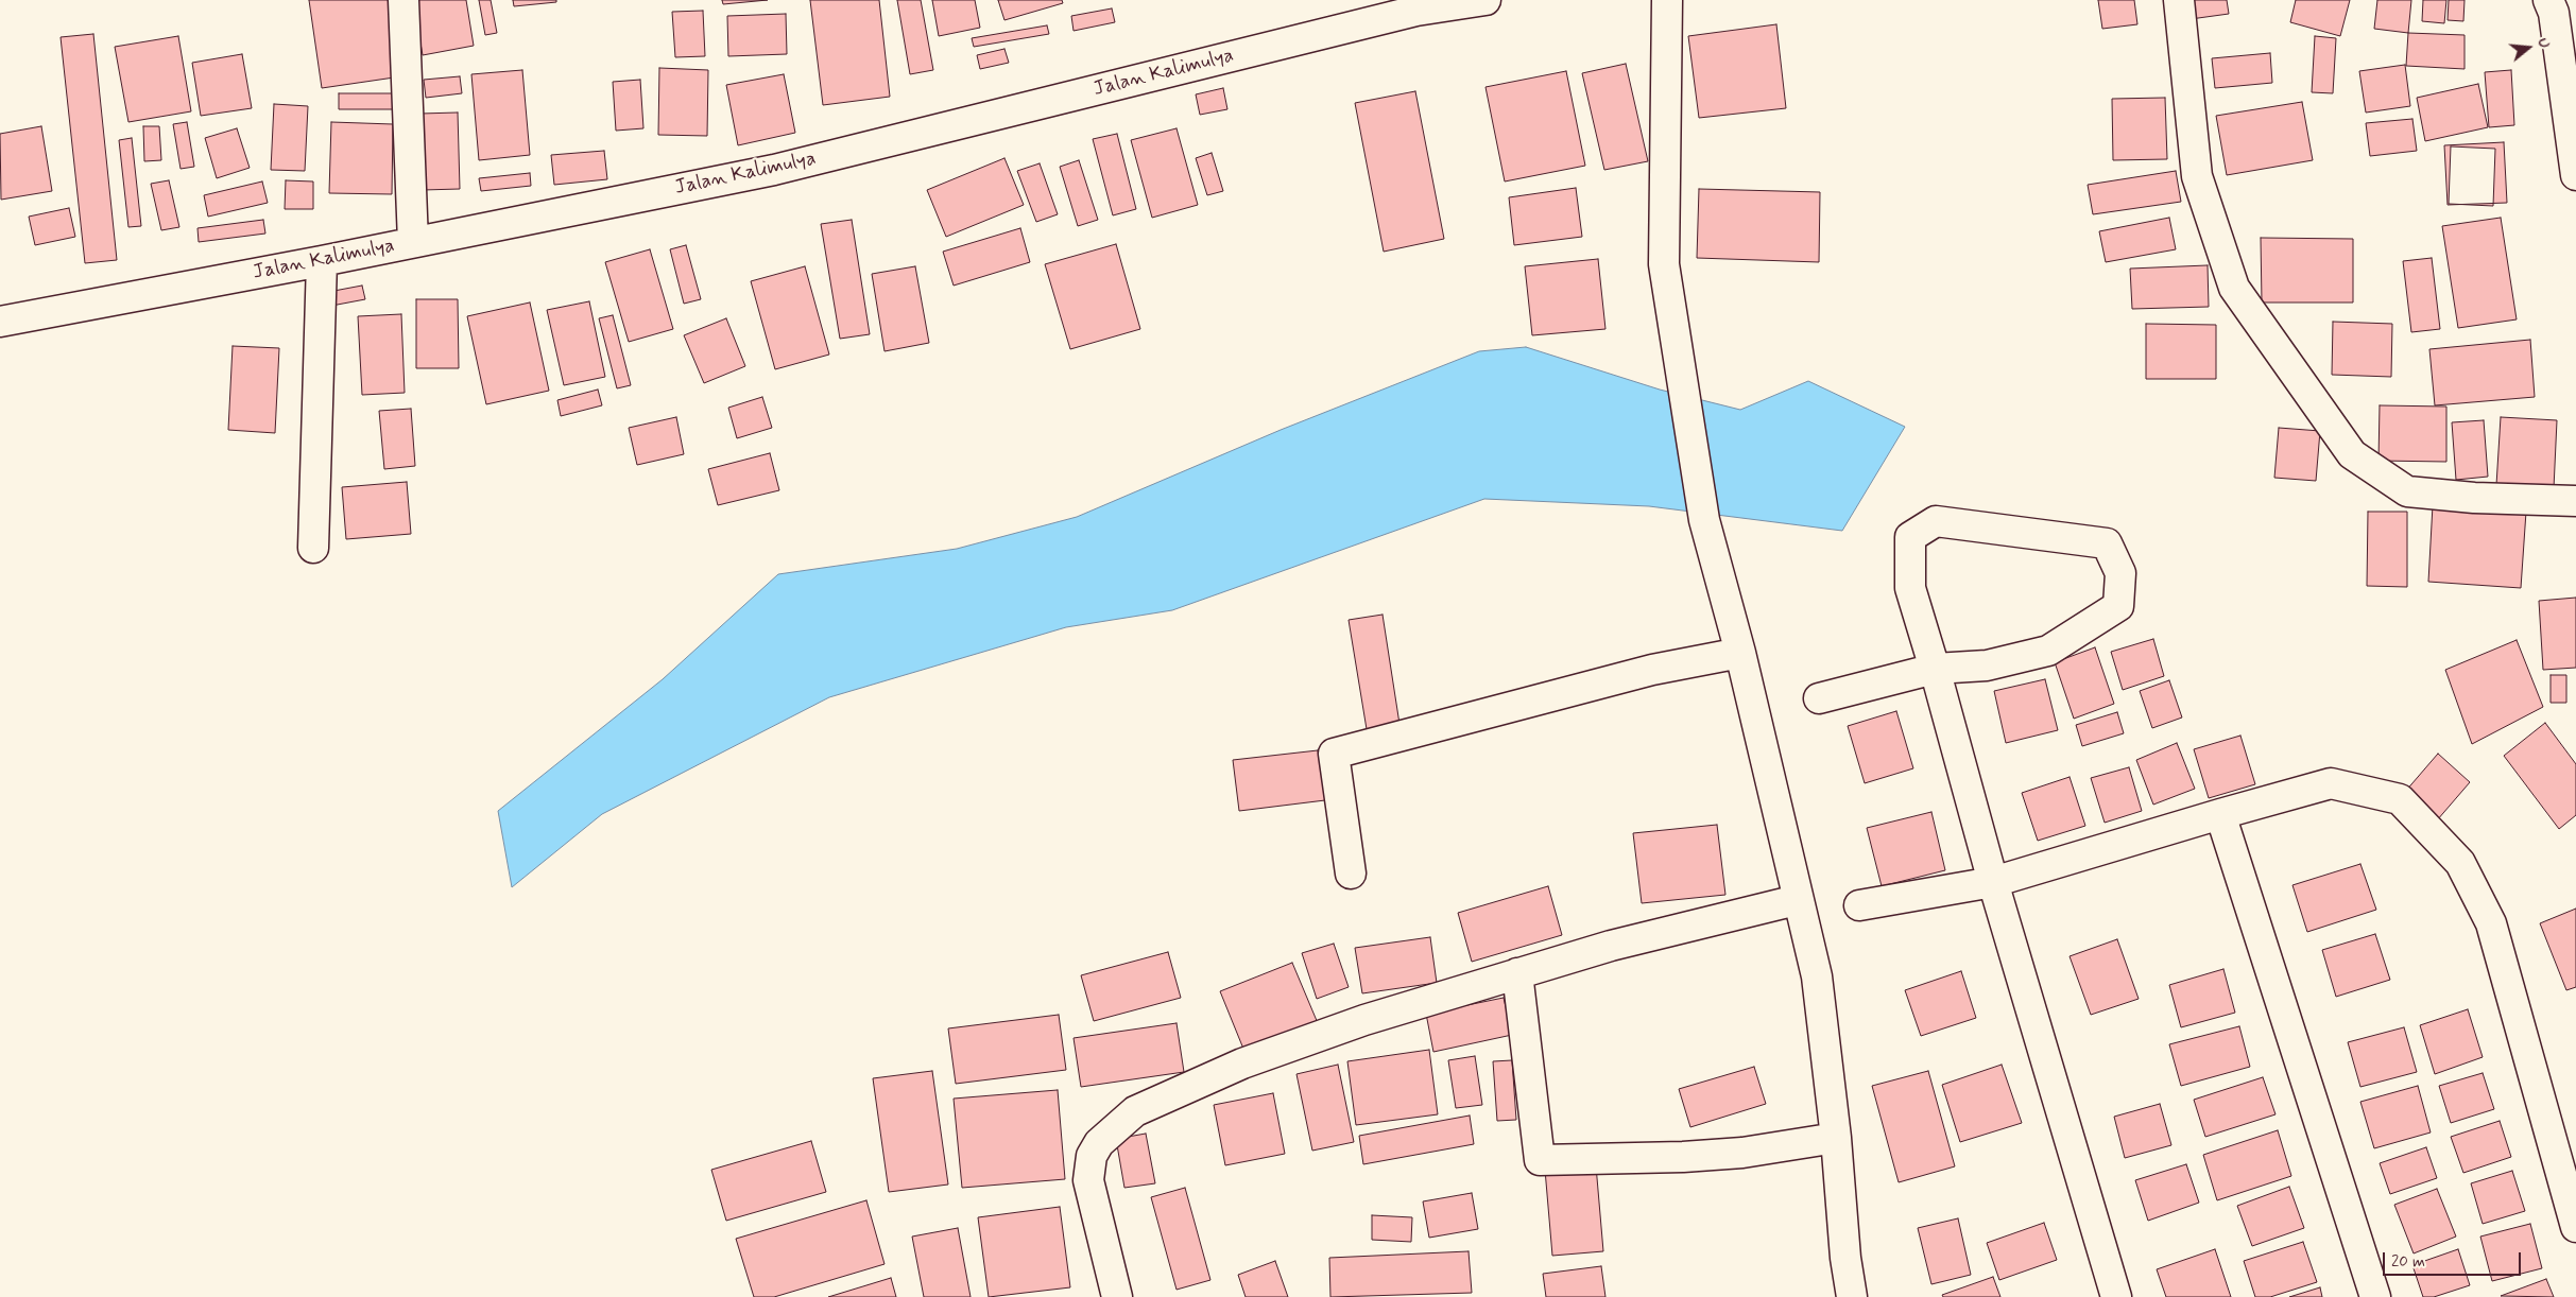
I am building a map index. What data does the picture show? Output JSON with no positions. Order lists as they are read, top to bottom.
{
  "streets": {
    "street": ["Jalan Kalimulya"]
  },
  "scale_bar": "20 m",
  "north": "right"
}
